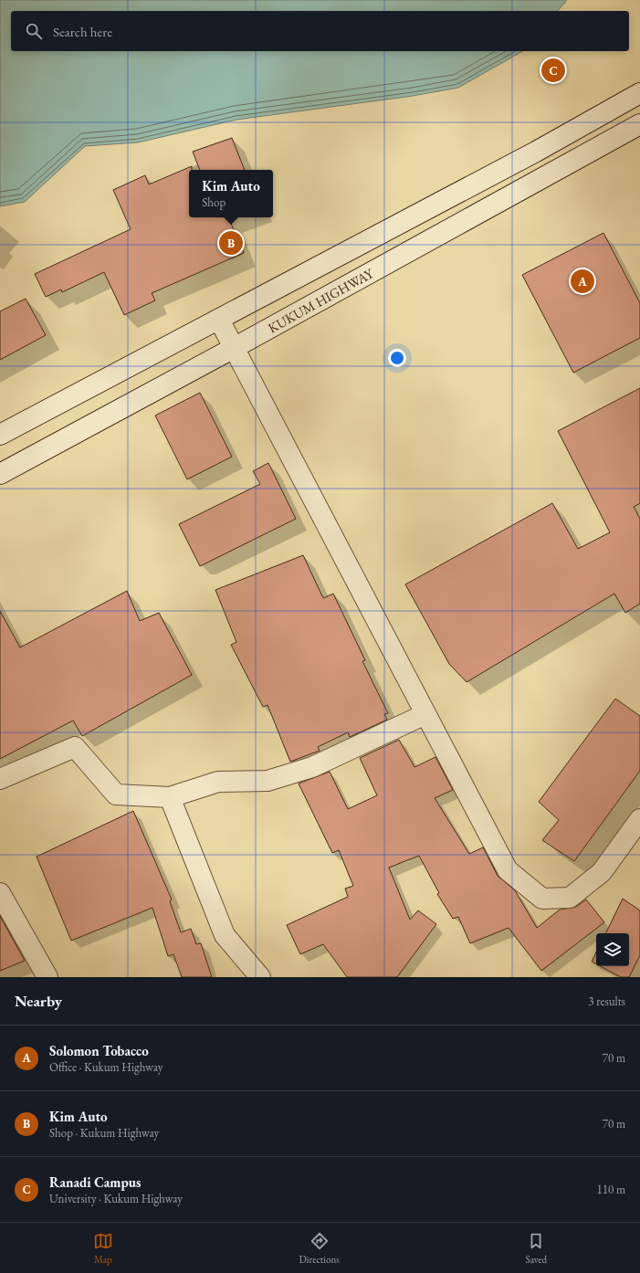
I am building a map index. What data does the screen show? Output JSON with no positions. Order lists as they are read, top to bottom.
{
  "streets": {
    "street": ["KUKUM HIGHWAY"]
  },
  "page": {
    "search": "Search here",
    "pins": ["C", "B", "A"],
    "popup": ["Kim Auto", "Shop"],
    "heading": ["Nearby", "3 results"],
    "list": [
      {
        "mark": "A",
        "name": "Solomon Tobacco",
        "note": "Office · Kukum Highway",
        "value": "70 m"
      },
      {
        "mark": "B",
        "name": "Kim Auto",
        "note": "Shop · Kukum Highway",
        "value": "70 m"
      },
      {
        "mark": "C",
        "name": "Ranadi Campus",
        "note": "University · Kukum Highway",
        "value": "110 m"
      }
    ],
    "nav": ["Map", "Directions", "Saved"]
  }
}
